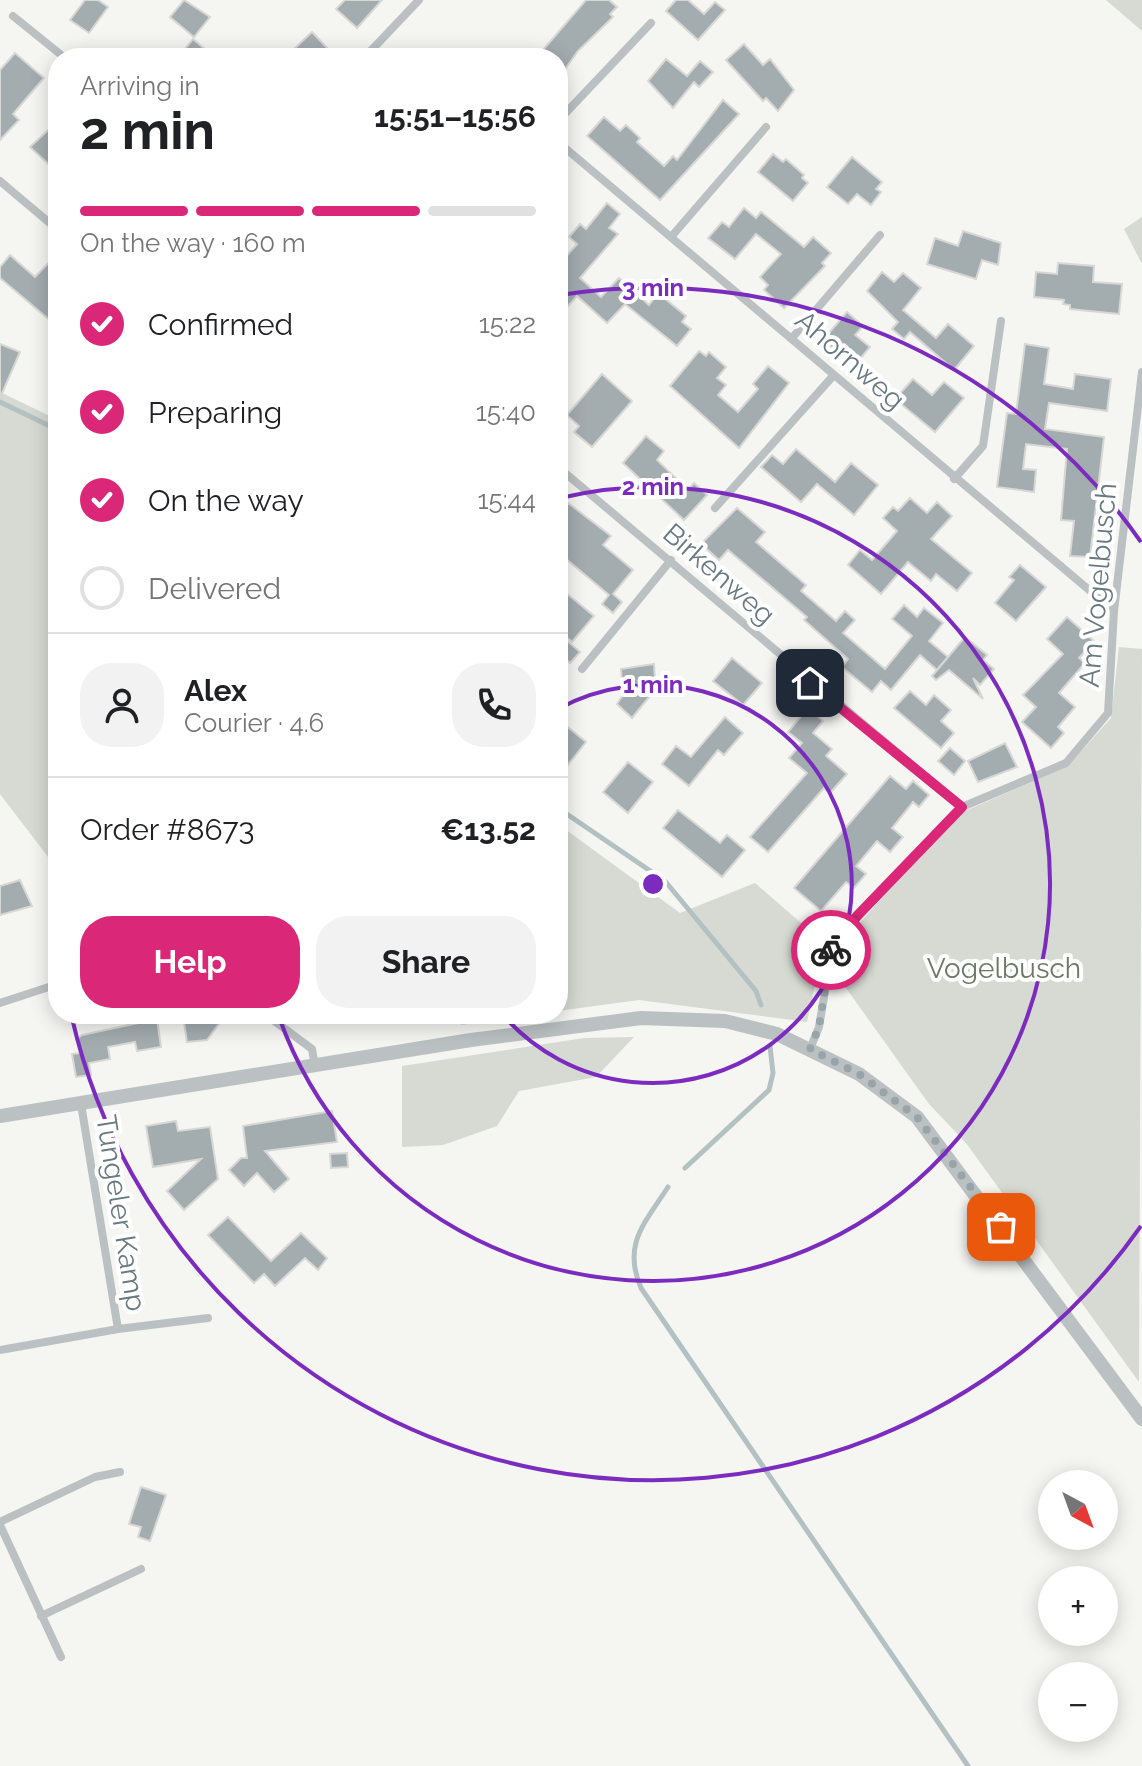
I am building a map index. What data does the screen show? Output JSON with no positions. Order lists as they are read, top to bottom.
{
  "streets": {
    "street": [
      "Ahornweg",
      "Birkenweg",
      "Am Vogelbusch",
      "Tungeler Kamp"
    ]
  },
  "crossings": [
    ["Ahornweg", "Am Vogelbusch"],
    ["Birkenweg", "Am Vogelbusch"]
  ],
  "parks": ["Vogelbusch"],
  "north": "bottom right",
  "page": {
    "heading": ["2 min", "Arriving in", "15:51–15:56"],
    "panel": [
      "Alex",
      "Courier · 4.6",
      "Order #8673",
      "€13.52"
    ],
    "bar": "On the way · 160 m",
    "list": [
      ["Confirmed", "15:22"],
      ["Preparing", "15:40"],
      ["On the way", "15:44"],
      "Delivered"
    ],
    "buttons": ["Help", "Share"],
    "map_buttons": ["+", "−"]
  },
  "rings": ["3 min", "2 min", "1 min"]
}
